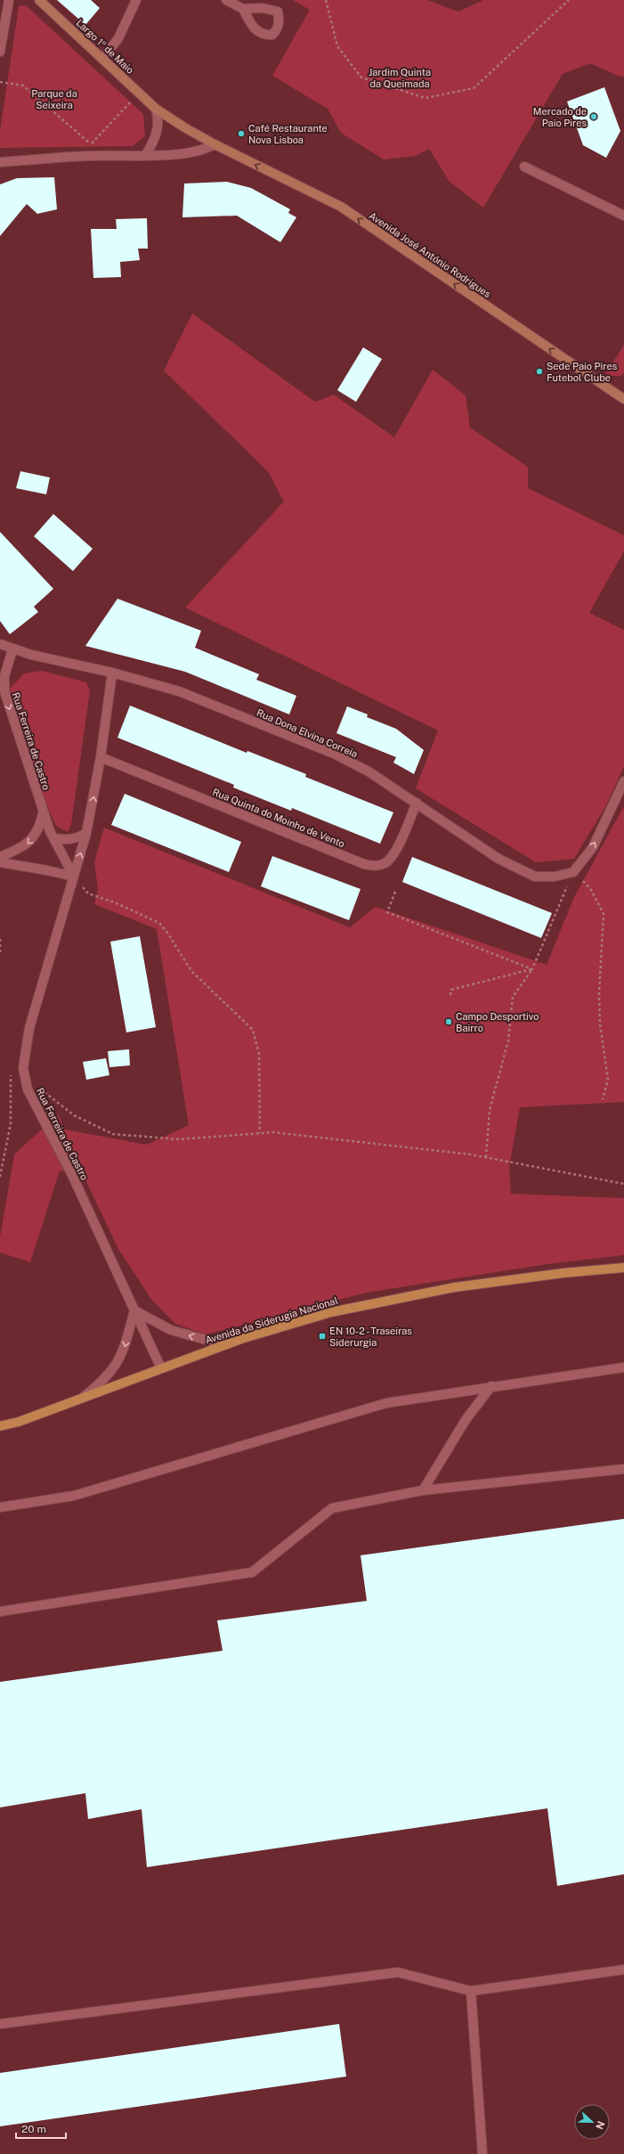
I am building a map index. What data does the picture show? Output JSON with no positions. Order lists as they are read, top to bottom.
{
  "streets": {
    "main road": ["Avenida da Siderugia Nacional"],
    "street": [
      "Largo 1º de Maio",
      "Avenida José António Rodrigues",
      "Rua Dona Elvina Correia",
      "Rua Ferreira de Castro",
      "Rua Quinta do Moinho de Vento"
    ]
  },
  "crossings": [
    ["Largo 1º de Maio", "Avenida José António Rodrigues"],
    ["Rua Dona Elvina Correia", "Rua Ferreira de Castro"],
    ["Rua Dona Elvina Correia", "Rua Quinta do Moinho de Vento"],
    ["Rua Ferreira de Castro", "Rua Quinta do Moinho de Vento"],
    ["Rua Ferreira de Castro", "Avenida da Siderugia Nacional"]
  ],
  "one_way": ["Avenida José António Rodrigues"],
  "parks": ["Jardim Quinta da Queimada", "Parque da Seixeira"],
  "places": {
    "other": [
      "Mercado de Paio Pires",
      "Café Restaurante Nova Lisboa",
      "Sede Paio Pires Futebol Clube",
      "Campo Desportivo Bairro"
    ],
    "transit": ["EN 10-2 - Traseiras Siderurgia"]
  },
  "scale_bar": "20 m",
  "north": "right"
}
